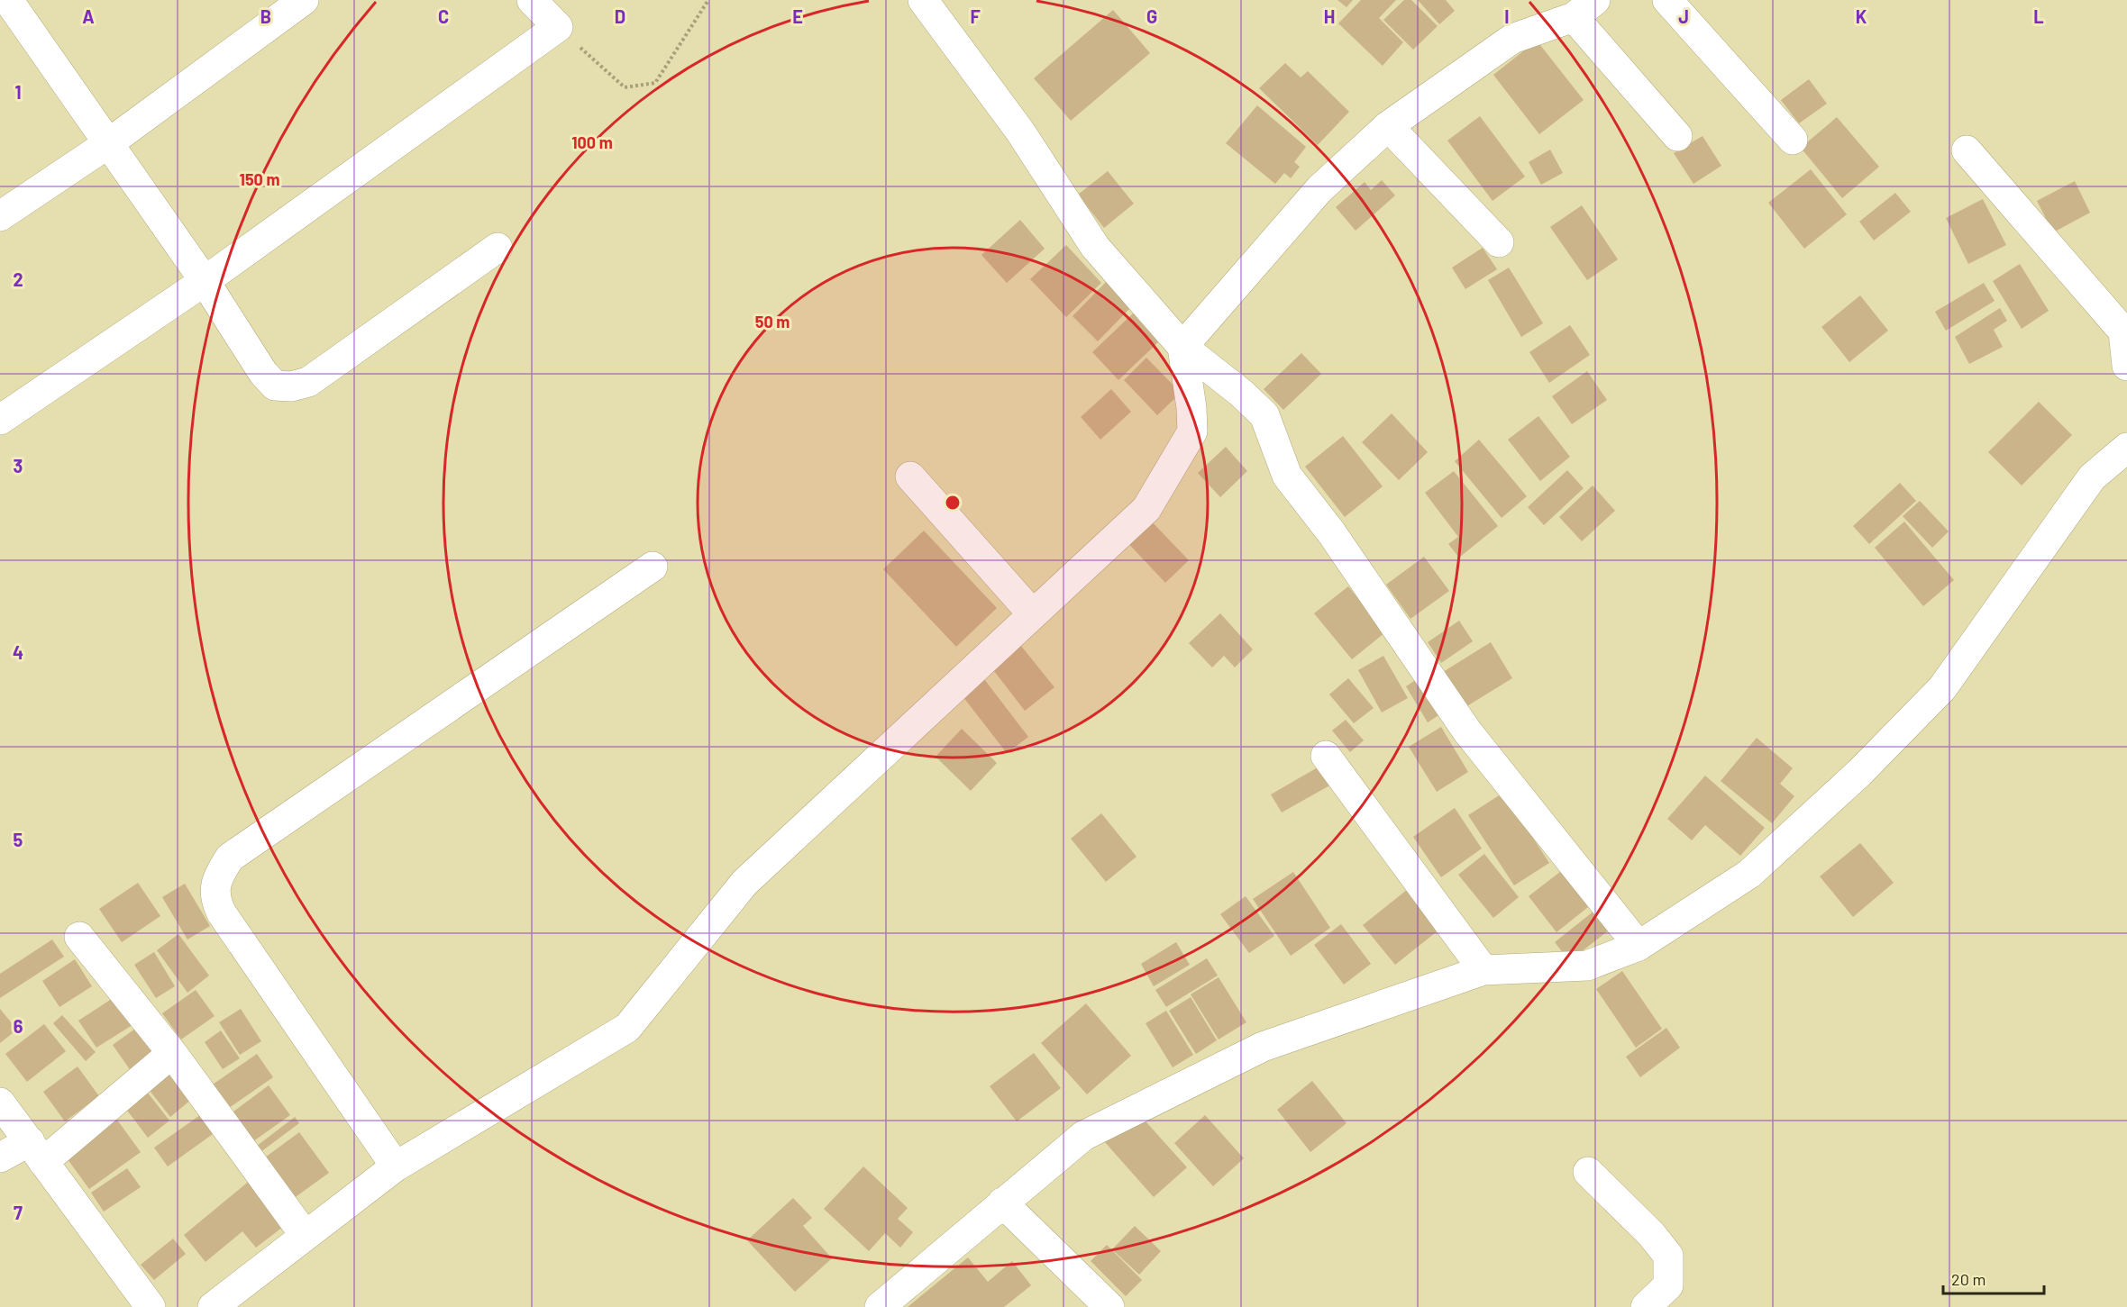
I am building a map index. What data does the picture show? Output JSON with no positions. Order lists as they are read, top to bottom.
{
  "scale_bar": "20 m",
  "grid": {
    "columns": [
      "A",
      "B",
      "C",
      "D",
      "E",
      "F",
      "G",
      "H",
      "I",
      "J",
      "K",
      "L"
    ],
    "rows": [
      "1",
      "2",
      "3",
      "4",
      "5",
      "6",
      "7"
    ]
  },
  "rings": ["100 m", "150 m", "50 m"]
}
